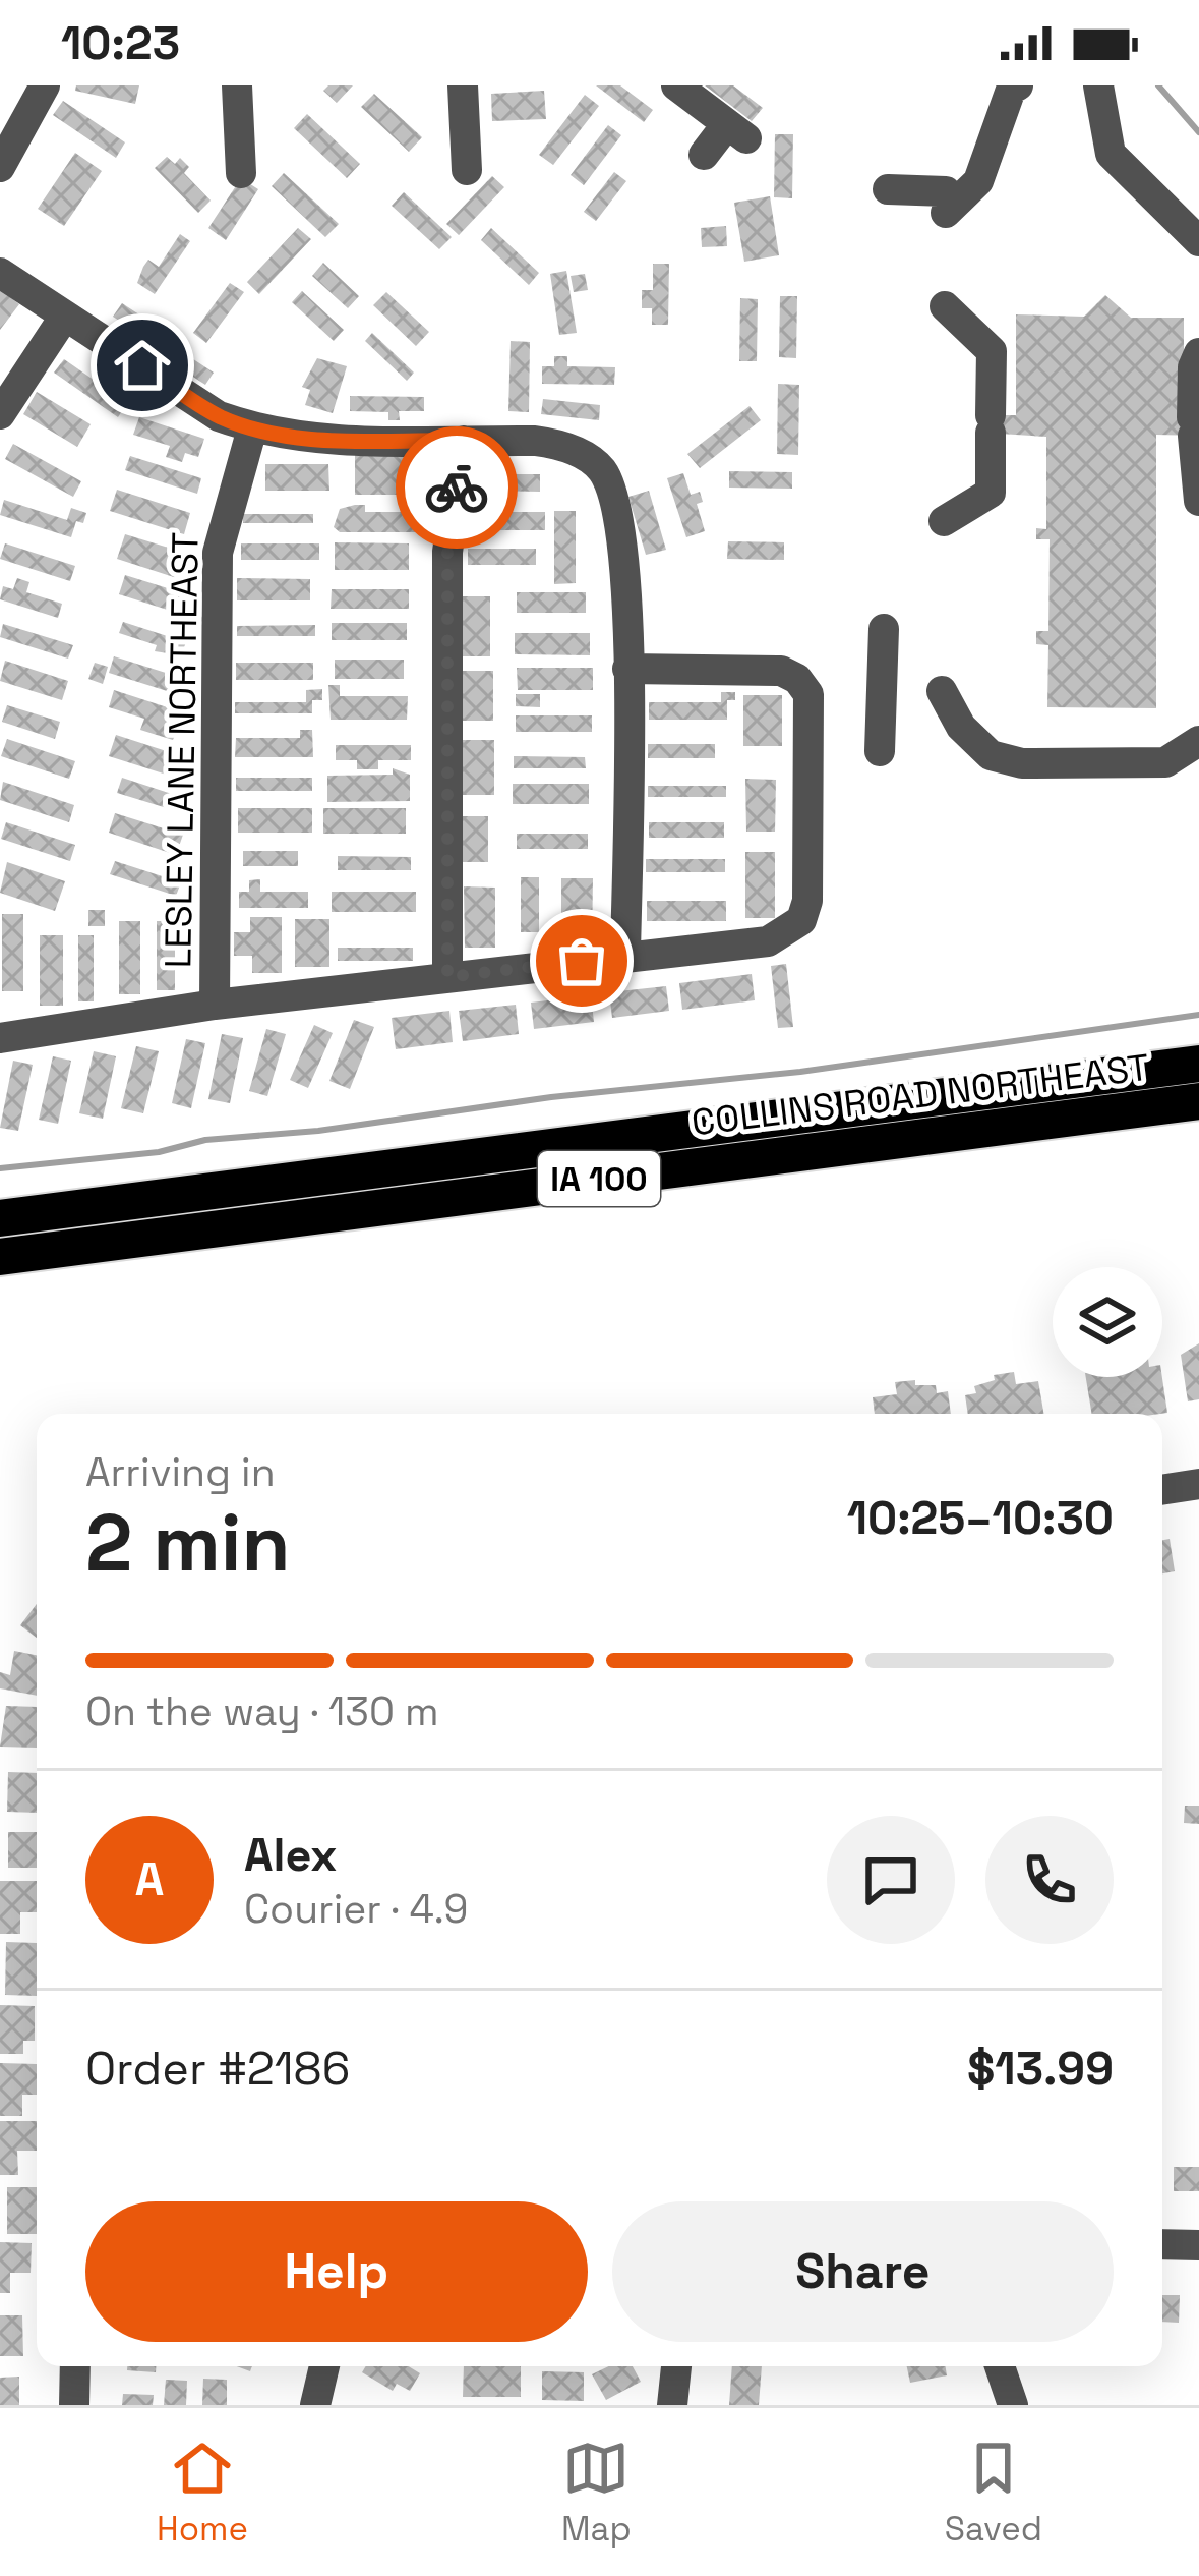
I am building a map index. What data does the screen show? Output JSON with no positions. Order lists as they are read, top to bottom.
{
  "streets": {
    "highway": ["COLLINS ROAD NORTHEAST", "IA 100"],
    "street": ["LESLEY LANE NORTHEAST"]
  },
  "page": {
    "status": "10:23",
    "heading": ["2 min", "Arriving in", "10:25–10:30"],
    "panel": [
      "Alex",
      "Courier · 4.9",
      "Order #2186",
      "$13.99"
    ],
    "bar": "On the way · 130 m",
    "round": "A",
    "buttons": ["Help", "Share"],
    "tabs": ["Home", "Map", "Saved"]
  }
}
